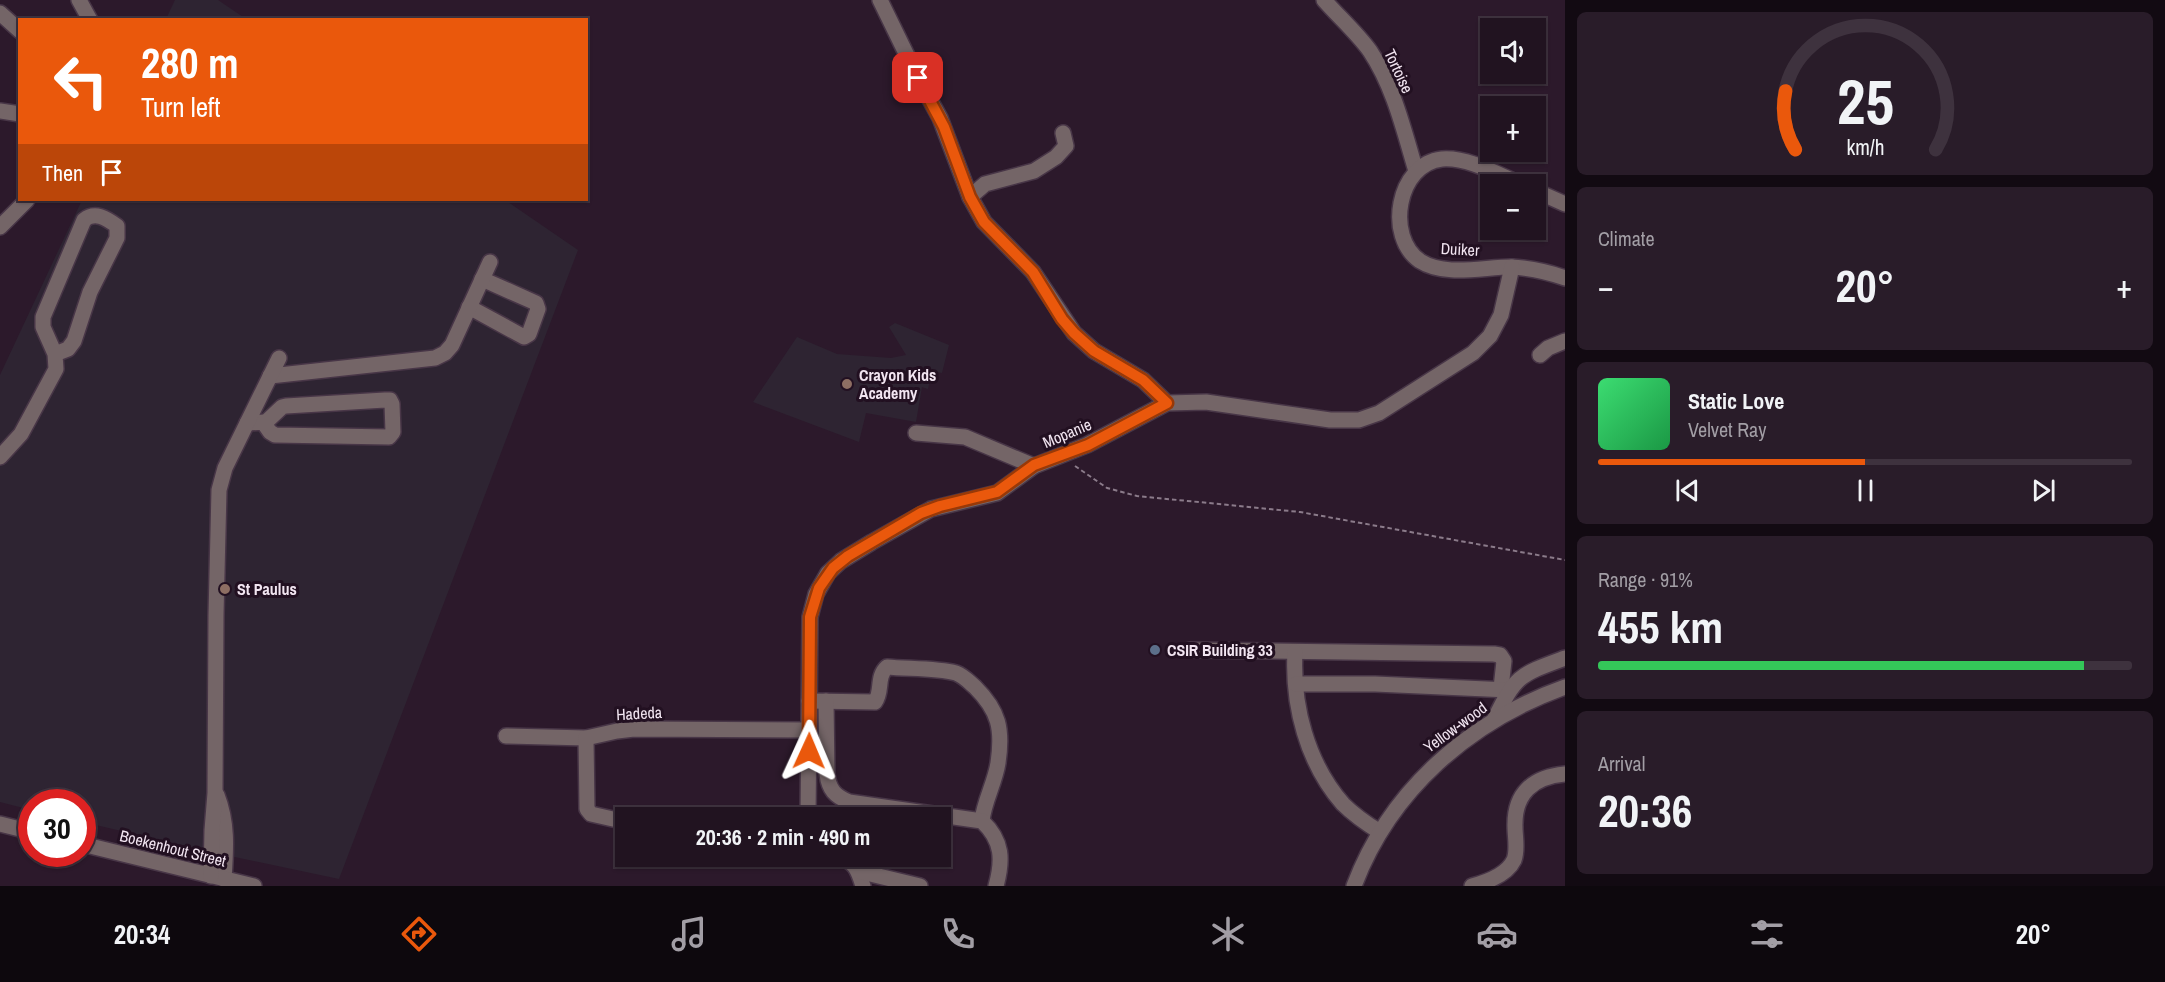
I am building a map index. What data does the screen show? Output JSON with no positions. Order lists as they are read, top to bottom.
{
  "streets": {
    "street": [
      "Tortoise",
      "Duiker",
      "Mopanie",
      "Hadeda",
      "Yellow-wood",
      "Boekenhout Street"
    ]
  },
  "crossings": [
    ["Tortoise", "Duiker"],
    ["Duiker", "Mopanie"],
    ["Mopanie", "Hadeda"]
  ],
  "places": ["Crayon Kids Academy", "St Paulus", "CSIR Building 33"],
  "page": {
    "map_buttons": ["+", "−"],
    "turn": ["280 m", "Turn left"],
    "then": "Then",
    "tile": [
      "Climate",
      ["Range · 91%", "455 km"],
      ["Arrival", "20:36"]
    ],
    "heat": ["−", "20°", "+"],
    "song": ["Static Love", "Velvet Ray"],
    "limit": "30",
    "trip": "20:36 · 2 min · 490 m",
    "tabs": ["20:34", "20°"],
    "gauge": ["25", "km/h"]
  }
}
